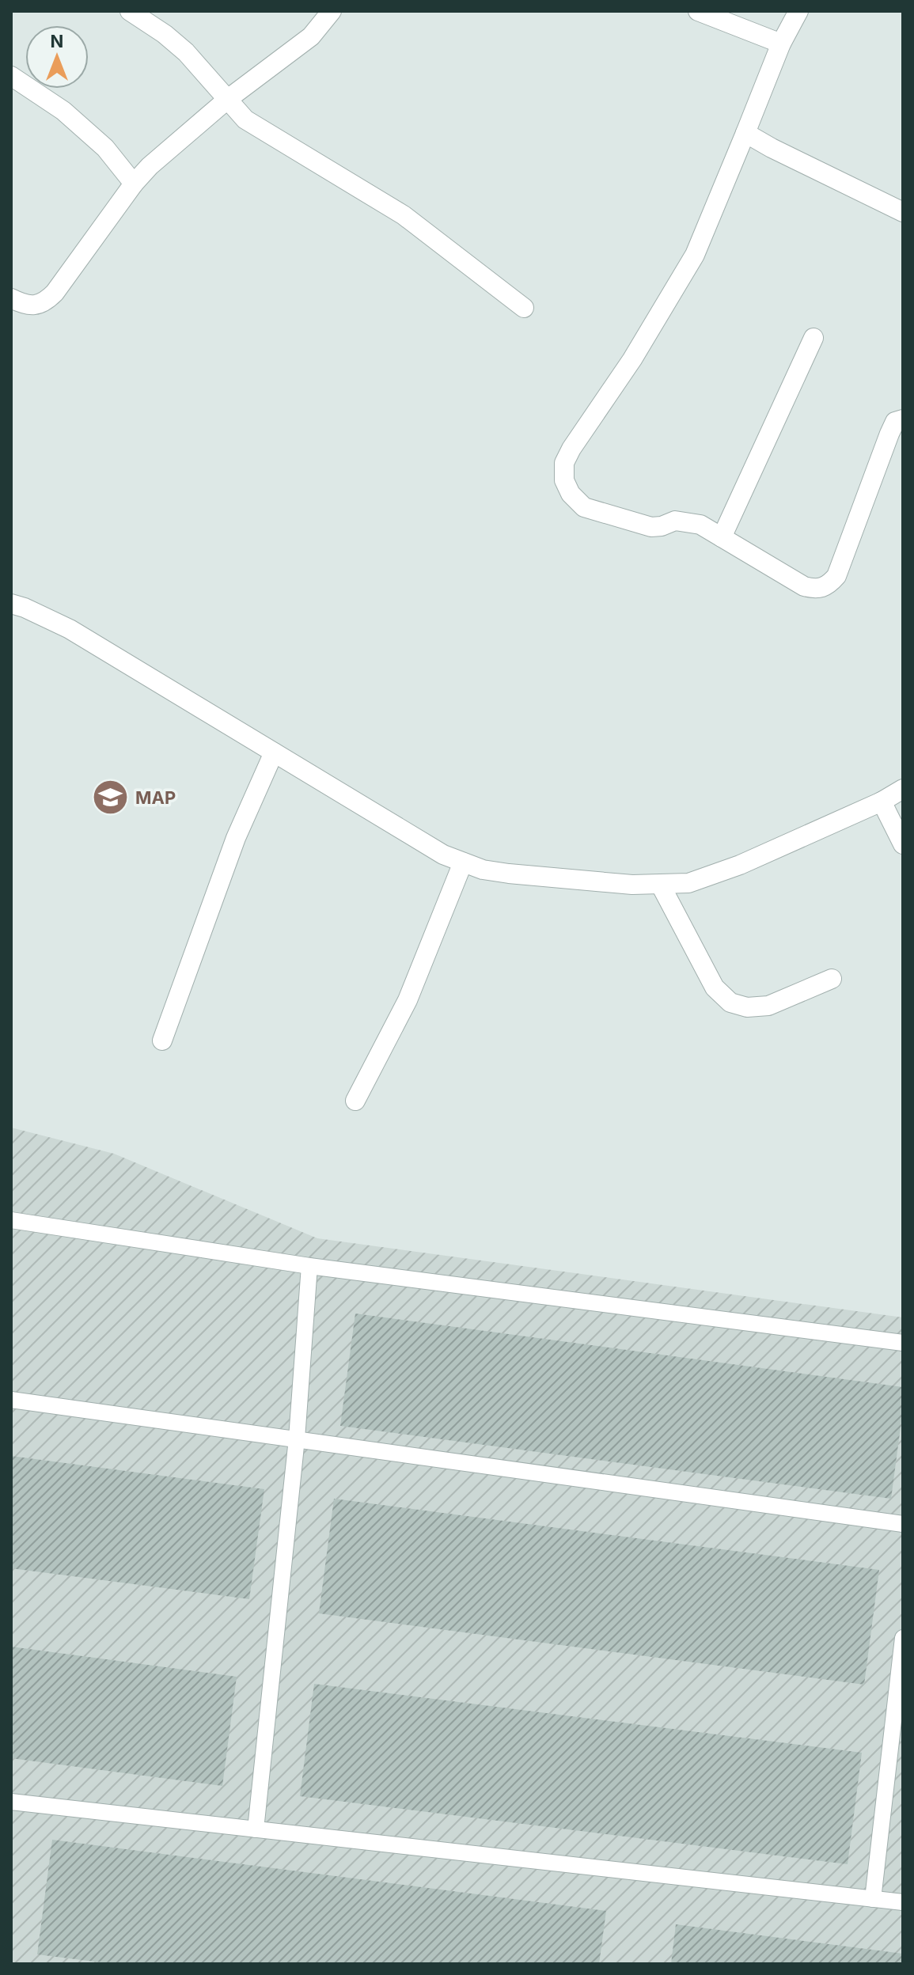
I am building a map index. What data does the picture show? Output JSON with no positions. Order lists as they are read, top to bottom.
{
  "places": {
    "school or university": ["MAP"]
  },
  "north": "top"
}
